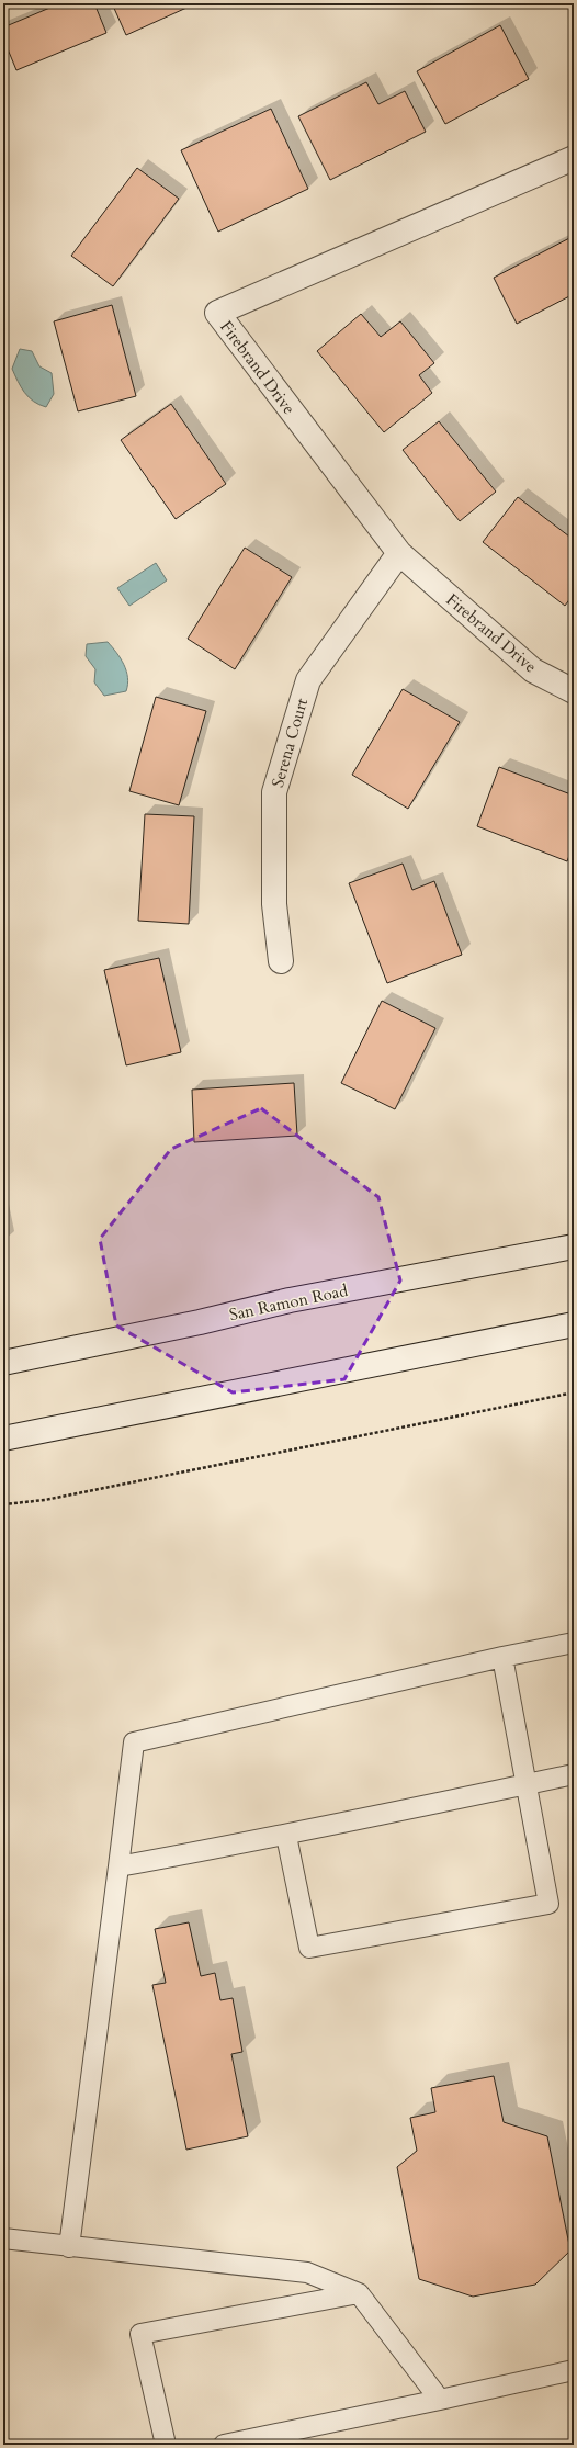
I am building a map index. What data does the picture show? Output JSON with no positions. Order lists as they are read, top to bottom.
{
  "streets": {
    "street": ["Firebrand Drive", "Serena Court", "San Ramon Road"]
  },
  "crossings": [
    ["Firebrand Drive", "Serena Court"]
  ]
}
